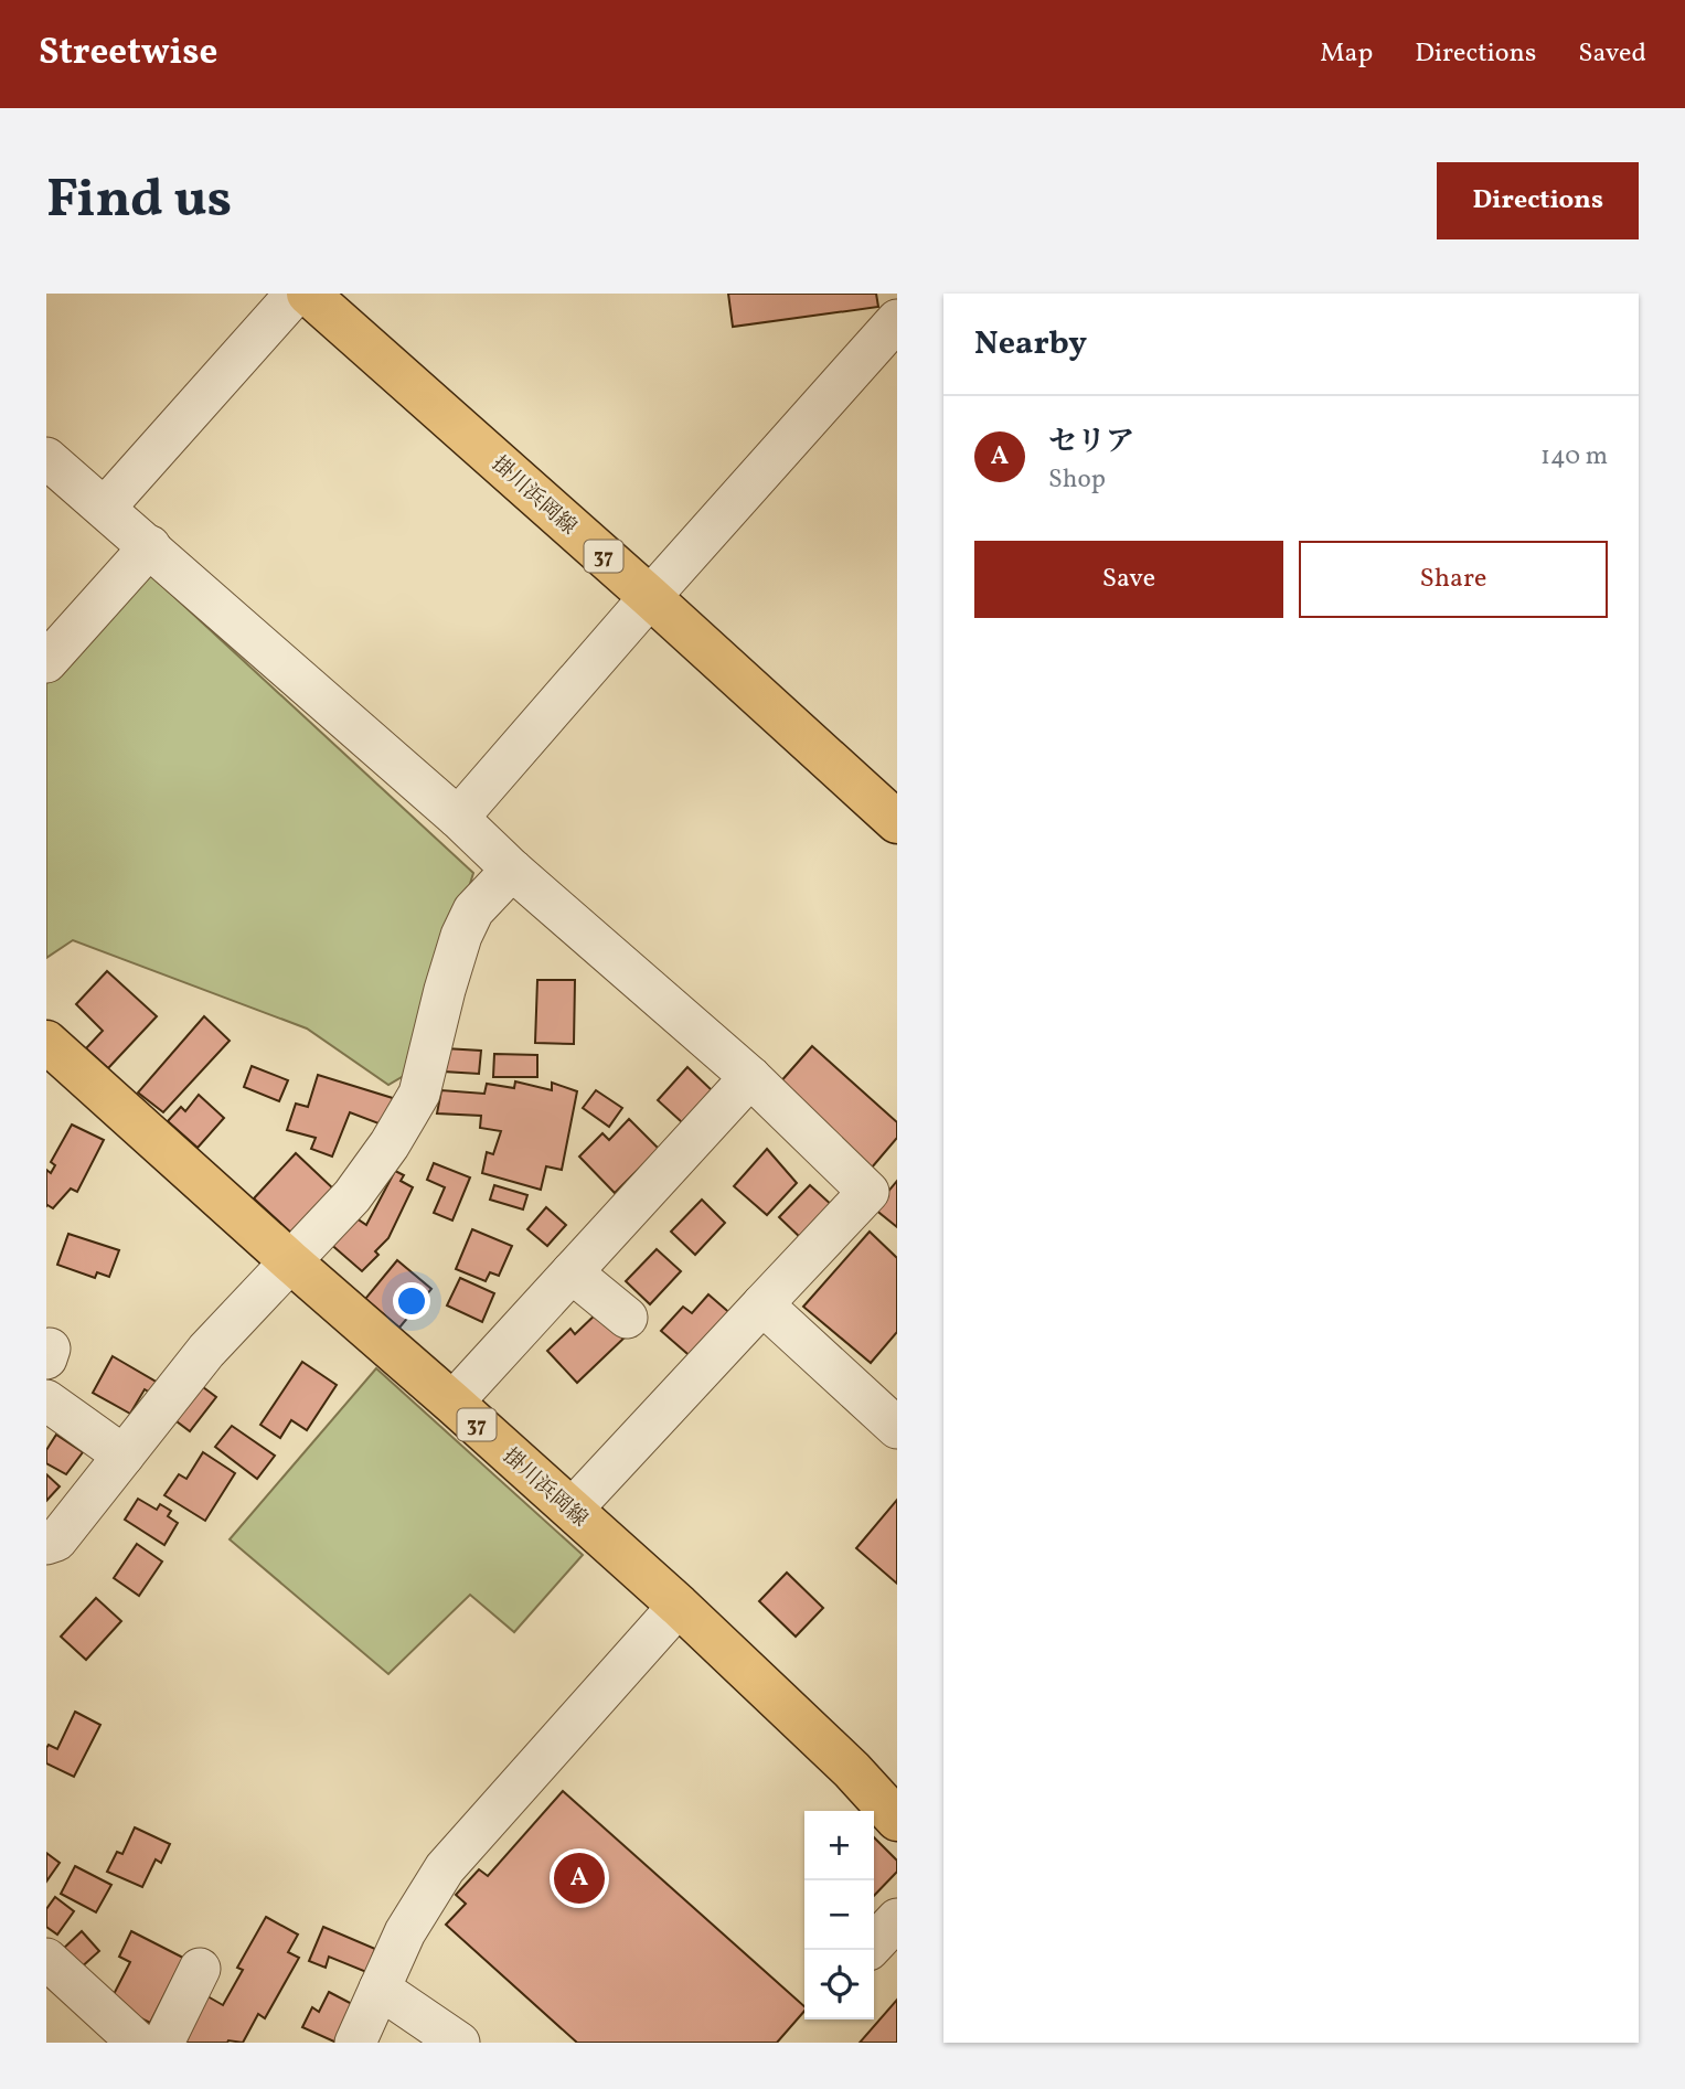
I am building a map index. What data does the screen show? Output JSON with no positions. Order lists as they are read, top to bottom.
{
  "streets": {
    "main road": ["掛川浜岡線", "37"]
  },
  "page": {
    "header": "Streetwise",
    "nav": ["Map", "Directions", "Saved"],
    "buttons": [
      "Directions",
      ["Save", "Share"]
    ],
    "title": "Find us",
    "heading": "Nearby",
    "list": [
      {
        "mark": "A",
        "name": "セリア",
        "note": "Shop",
        "value": "140 m"
      }
    ],
    "map_buttons": ["+", "−"],
    "pins": "A"
  }
}
